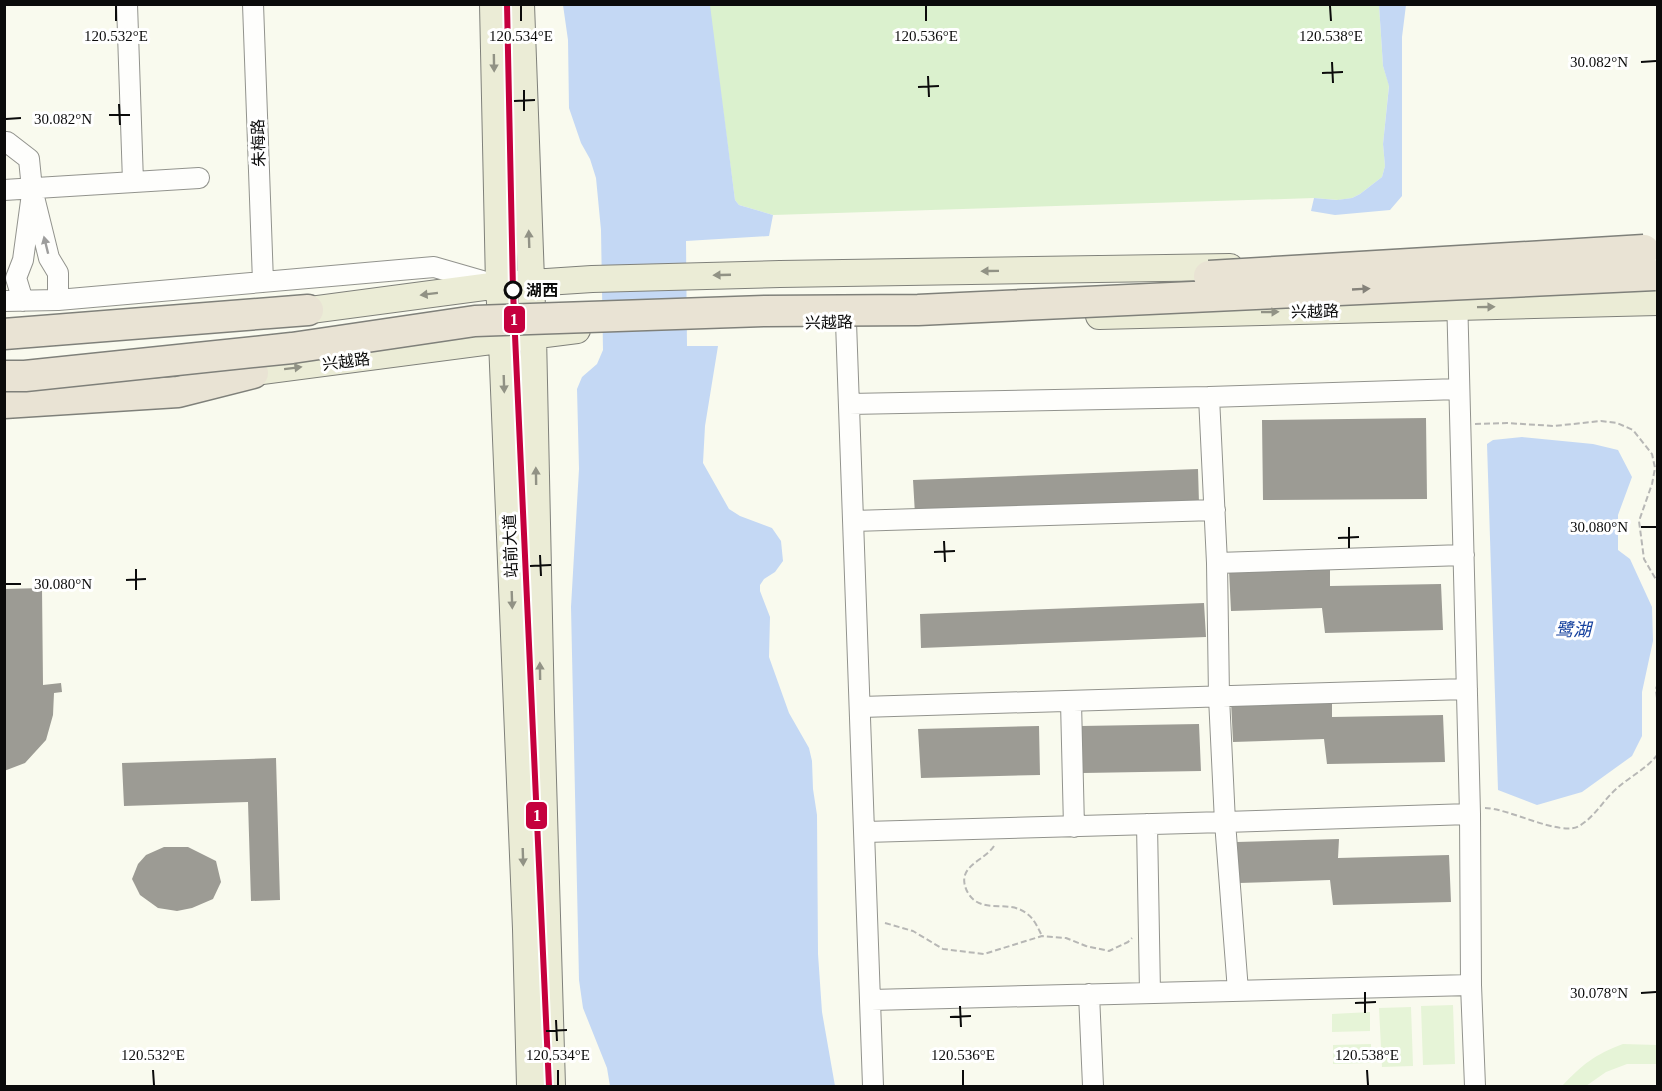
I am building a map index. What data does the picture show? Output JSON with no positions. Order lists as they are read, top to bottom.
{
  "streets": {
    "main road": ["兴越路", "站前大道"],
    "street": ["朱梅路"]
  },
  "crossings": [
    ["兴越路", "站前大道"]
  ],
  "water": ["鹭湖"],
  "places": ["湖西"],
  "lines": ["transit line 1"],
  "coordinates": [
    "120.532°E",
    "120.534°E",
    "120.536°E",
    "120.538°E",
    "30.082°N",
    "30.080°N",
    "30.078°N"
  ]
}
